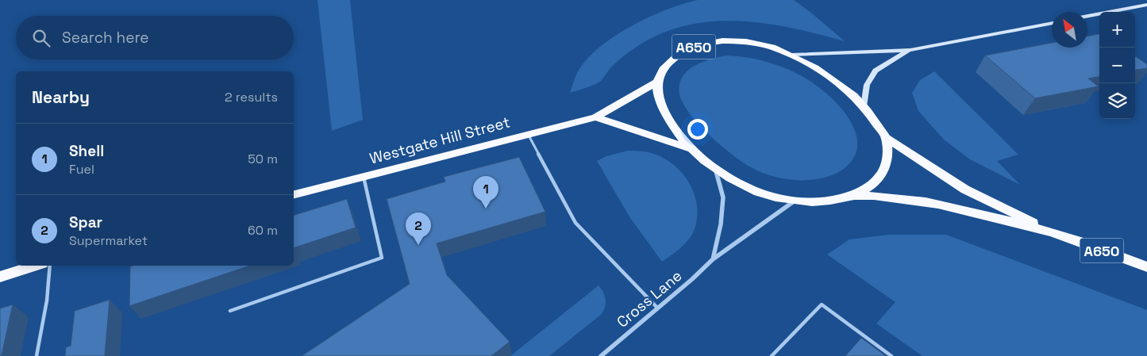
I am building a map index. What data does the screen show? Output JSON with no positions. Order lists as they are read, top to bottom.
{
  "streets": {
    "highway": ["A650", "Westgate Hill Street"],
    "street": ["Cross Lane"]
  },
  "crossings": [
    ["A650", "Westgate Hill Street"],
    ["A650", "Cross Lane"]
  ],
  "north": "top left",
  "page": {
    "map_buttons": ["+", "−"],
    "search": "Search here",
    "heading": ["Nearby", "2 results"],
    "list": [
      {
        "mark": "1",
        "name": "Shell",
        "note": "Fuel",
        "value": "50 m"
      },
      {
        "mark": "2",
        "name": "Spar",
        "note": "Supermarket",
        "value": "60 m"
      }
    ],
    "pins": ["1", "2"]
  }
}
